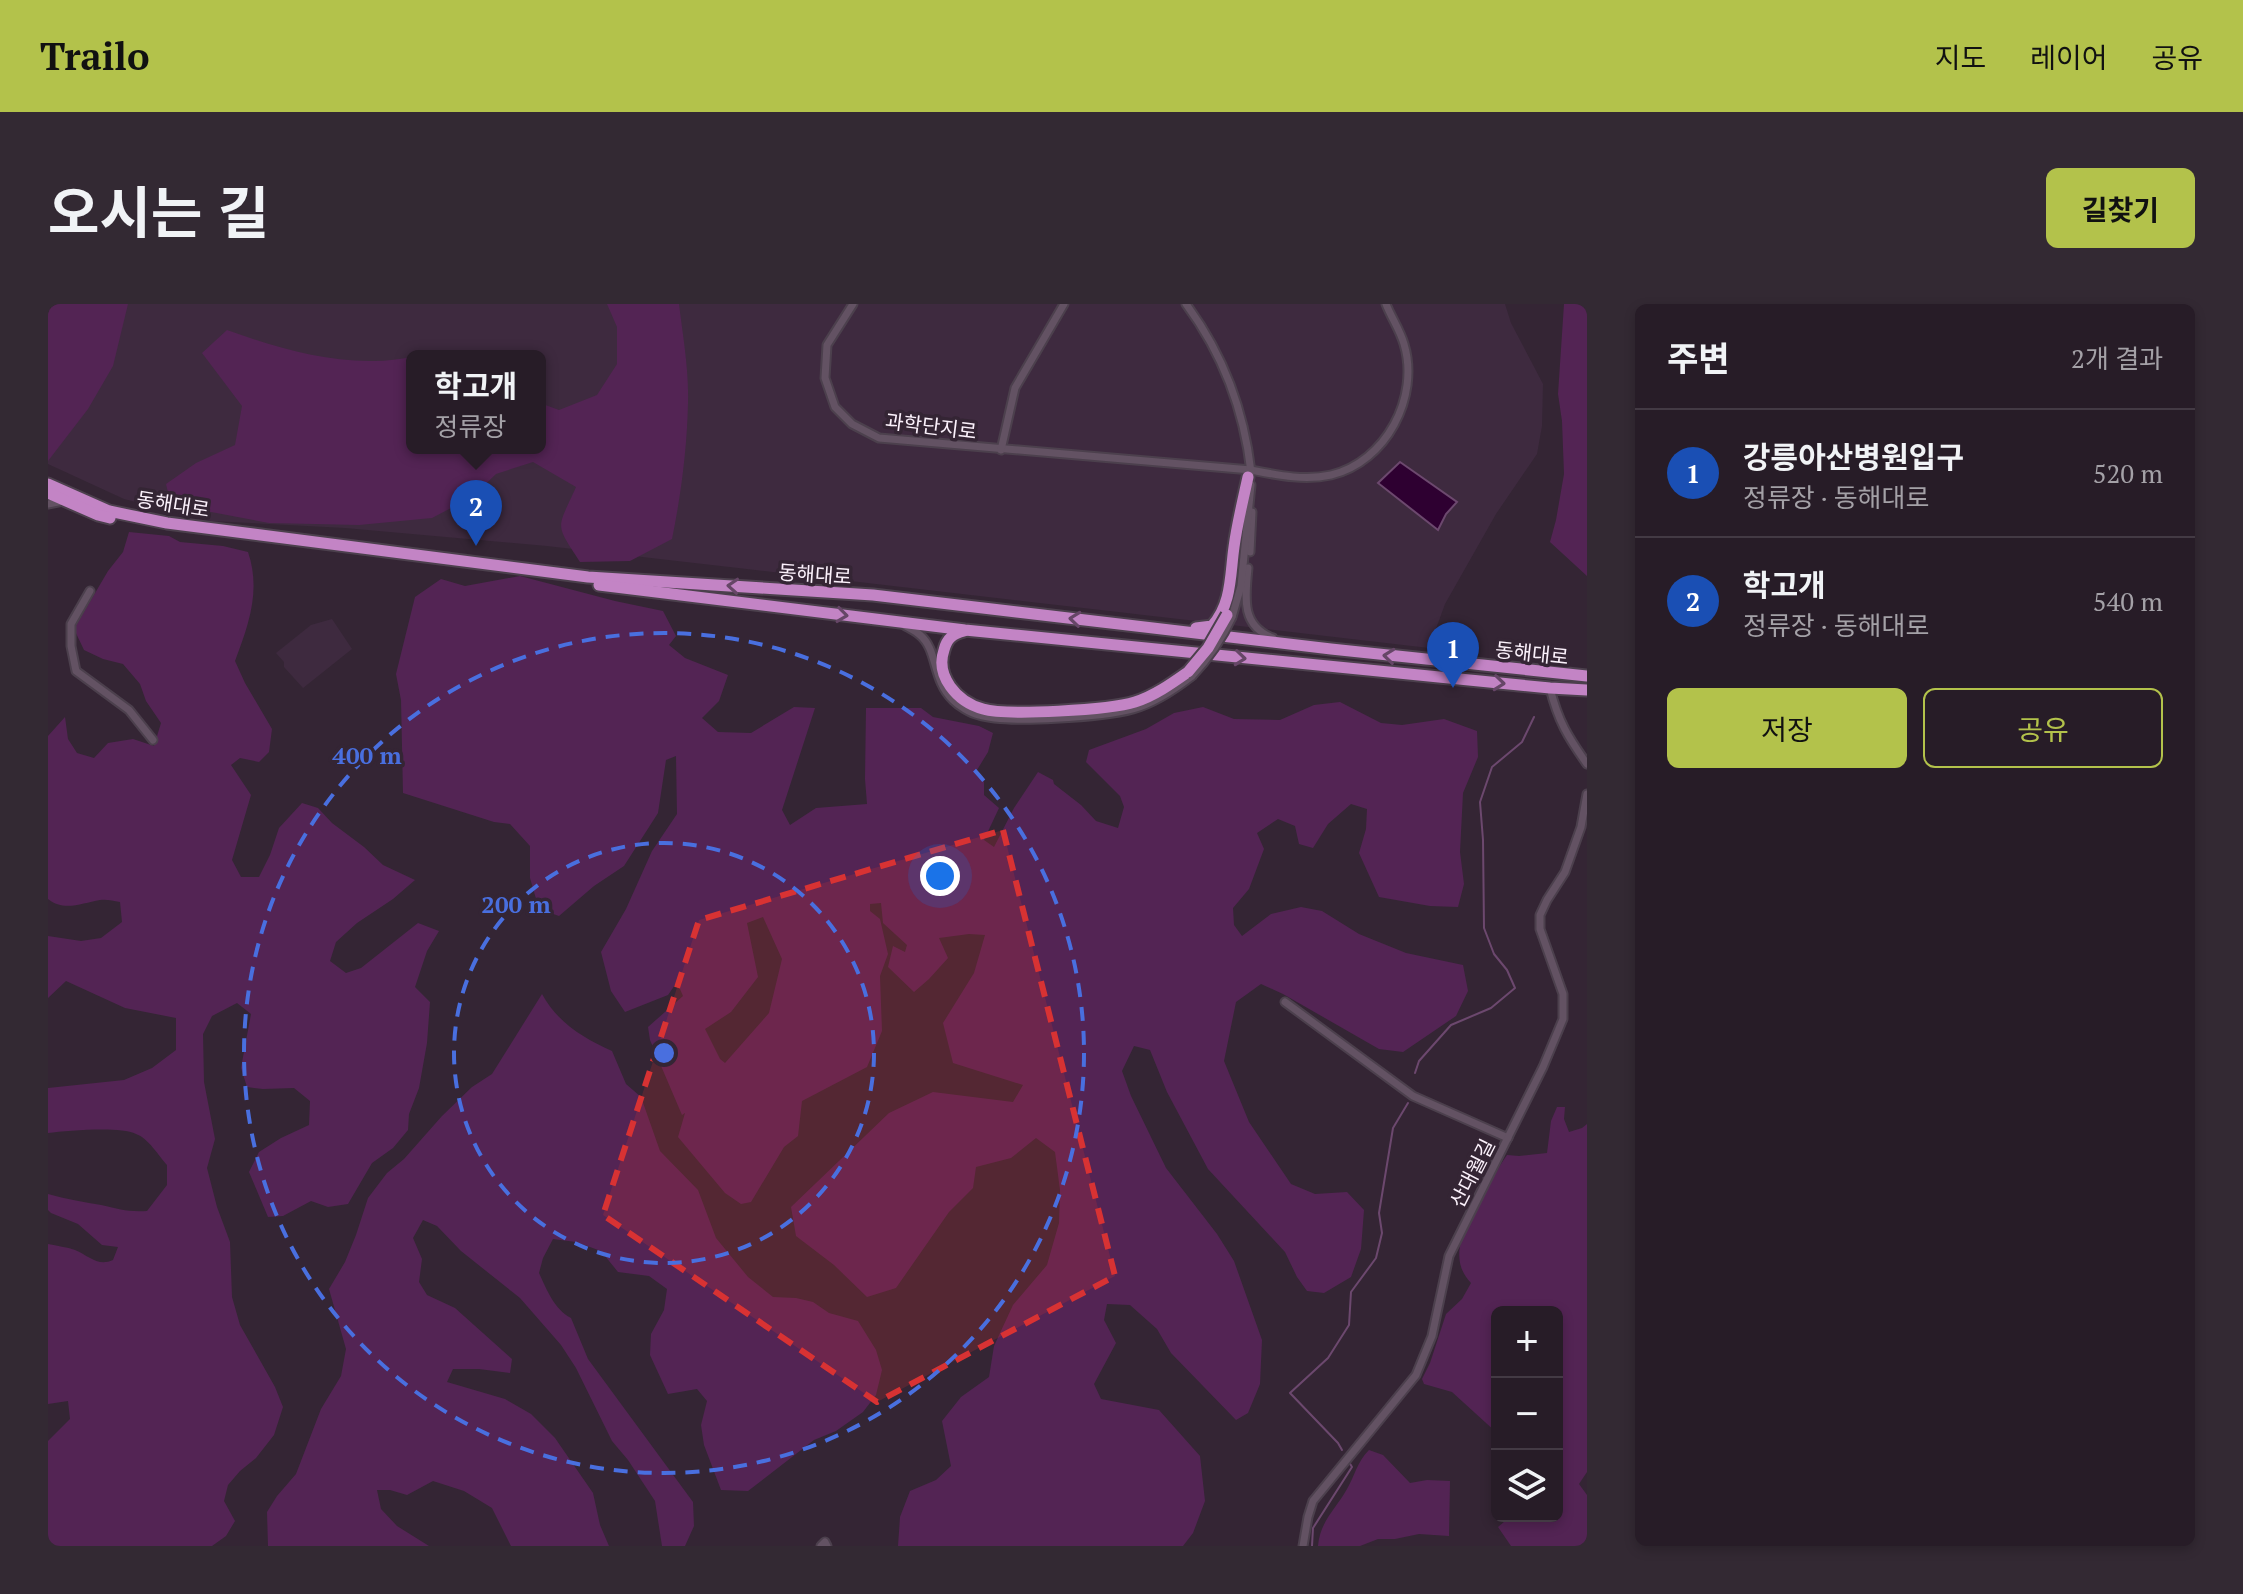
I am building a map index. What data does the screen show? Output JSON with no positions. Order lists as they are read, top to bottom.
{
  "streets": {
    "highway": ["동해대로"],
    "street": ["과학단지로", "산대월길"]
  },
  "page": {
    "header": "Trailo",
    "nav": ["지도", "레이어", "공유"],
    "title": "오시는 길",
    "buttons": [
      "길찾기",
      ["저장", "공유"]
    ],
    "heading": ["주변", "2개 결과"],
    "popup": ["학고개", "정류장"],
    "list": [
      {
        "mark": "1",
        "name": "강릉아산병원입구",
        "note": "정류장 · 동해대로",
        "value": "520 m"
      },
      {
        "mark": "2",
        "name": "학고개",
        "note": "정류장 · 동해대로",
        "value": "540 m"
      }
    ],
    "pins": ["2", "1"],
    "map_buttons": ["+", "−"]
  },
  "rings": ["400 m", "200 m"]
}
